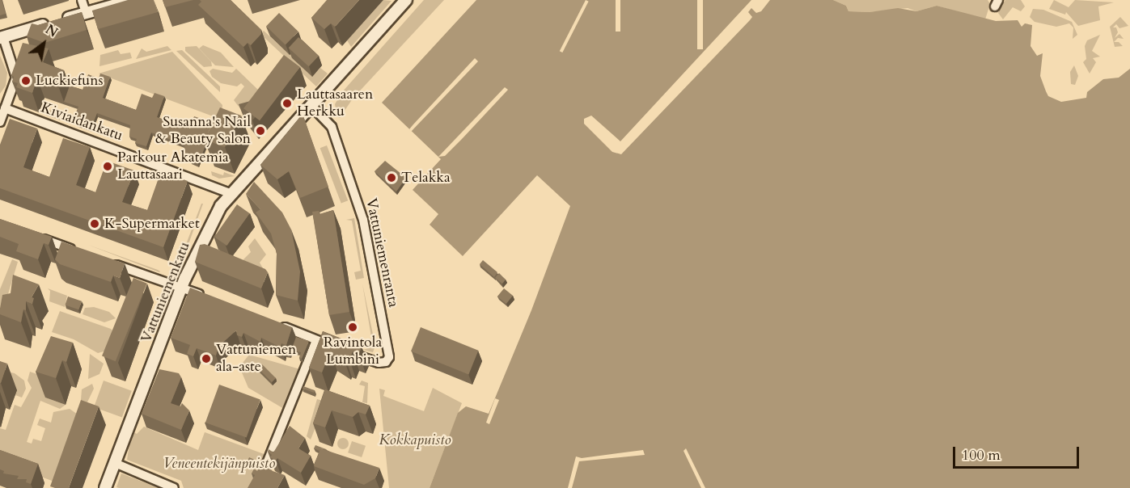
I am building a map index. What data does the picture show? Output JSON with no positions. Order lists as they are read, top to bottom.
{
  "streets": {
    "street": ["Kiviaidankatu", "Vattuniemenranta", "Vattuniemenkatu"]
  },
  "crossings": [
    ["Kiviaidankatu", "Vattuniemenkatu"],
    ["Vattuniemenranta", "Vattuniemenkatu"]
  ],
  "parks": ["Kokkapuisto", "Veneentekijänpuisto"],
  "places": [
    "Luckiefuns",
    "Lauttasaaren Herkku",
    "Susanna's Nail & Beauty Salon",
    "Parkour Akatemia Lauttasaari",
    "Telakka",
    "K-Supermarket",
    "Ravintola Lumbini",
    "Vattuniemen ala-aste"
  ],
  "scale_bar": "100 m",
  "north": "top right"
}
